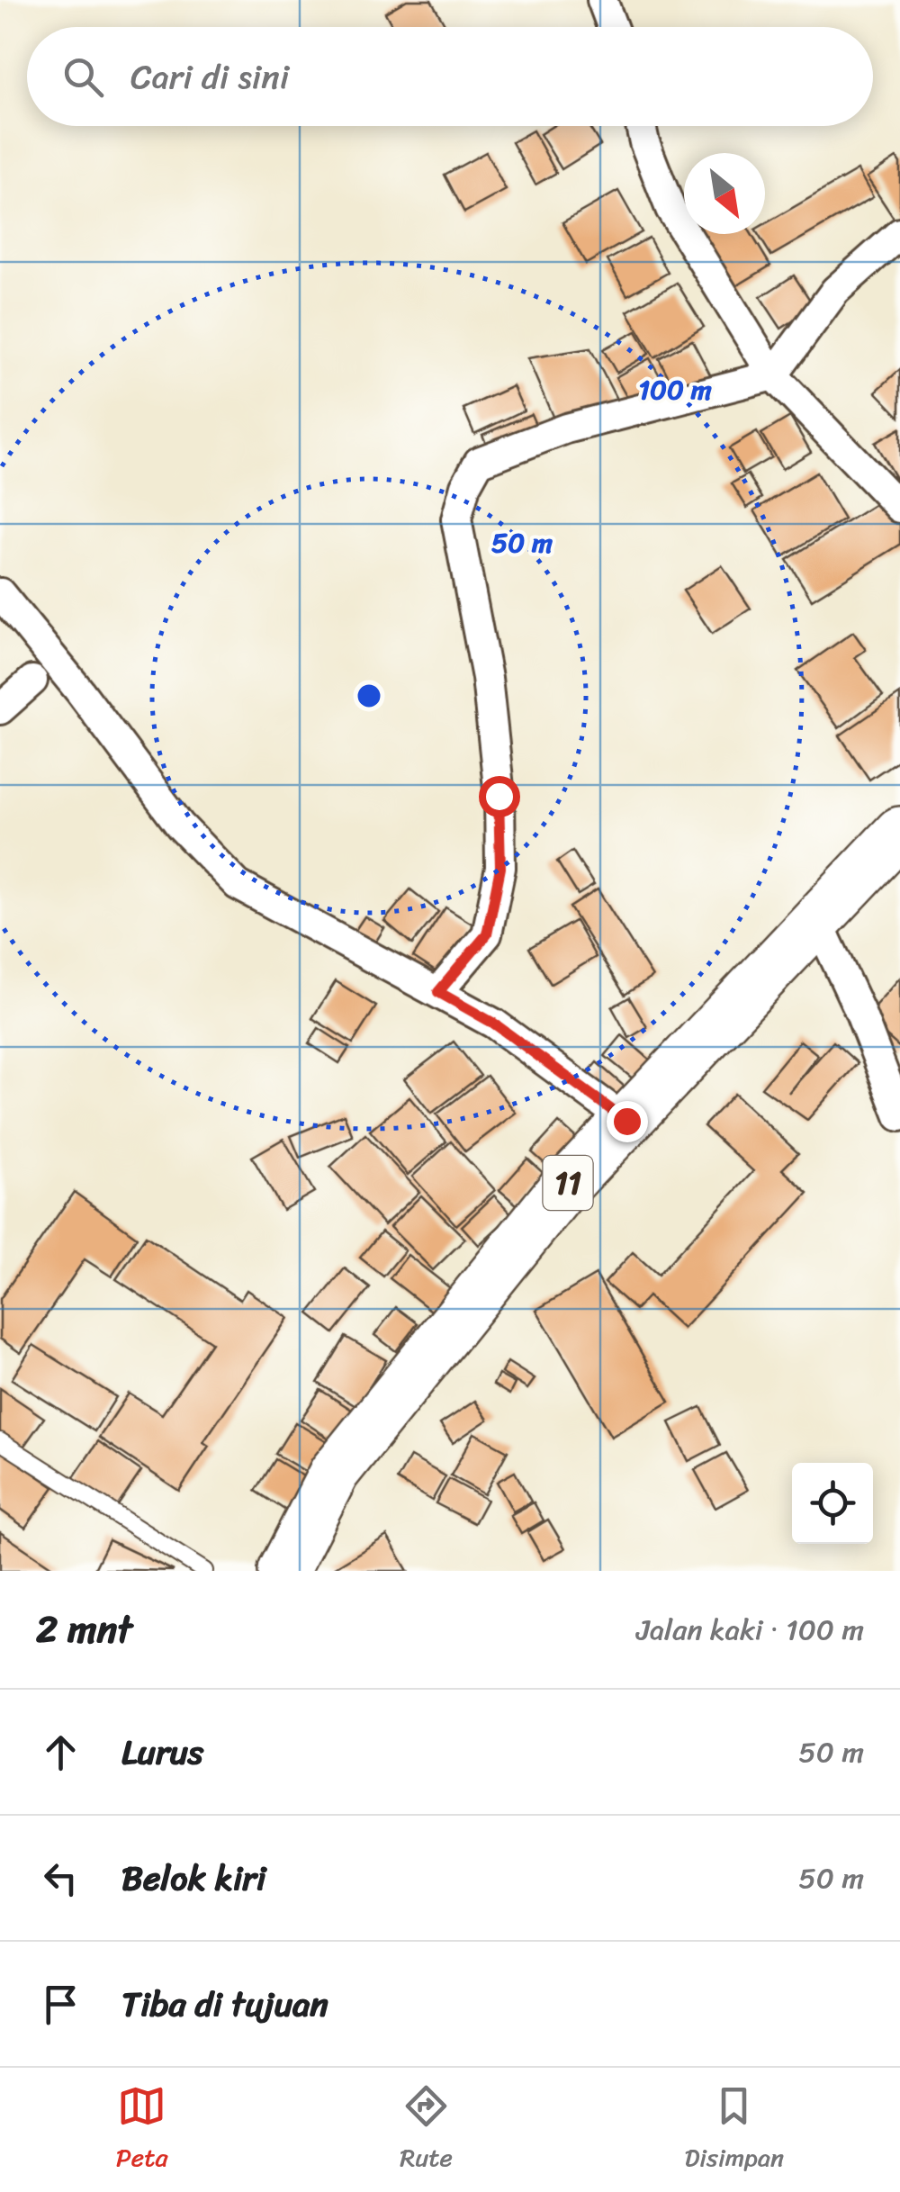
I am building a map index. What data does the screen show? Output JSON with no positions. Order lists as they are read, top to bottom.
{
  "streets": {
    "highway": ["11"]
  },
  "north": "bottom right",
  "page": {
    "search": "Cari di sini",
    "heading": ["2 mnt", "Jalan kaki · 100 m"],
    "list": [
      ["Lurus", "50 m"],
      ["Belok kiri", "50 m"],
      "Tiba di tujuan"
    ],
    "nav": ["Peta", "Rute", "Disimpan"]
  },
  "rings": ["100 m", "50 m"]
}
